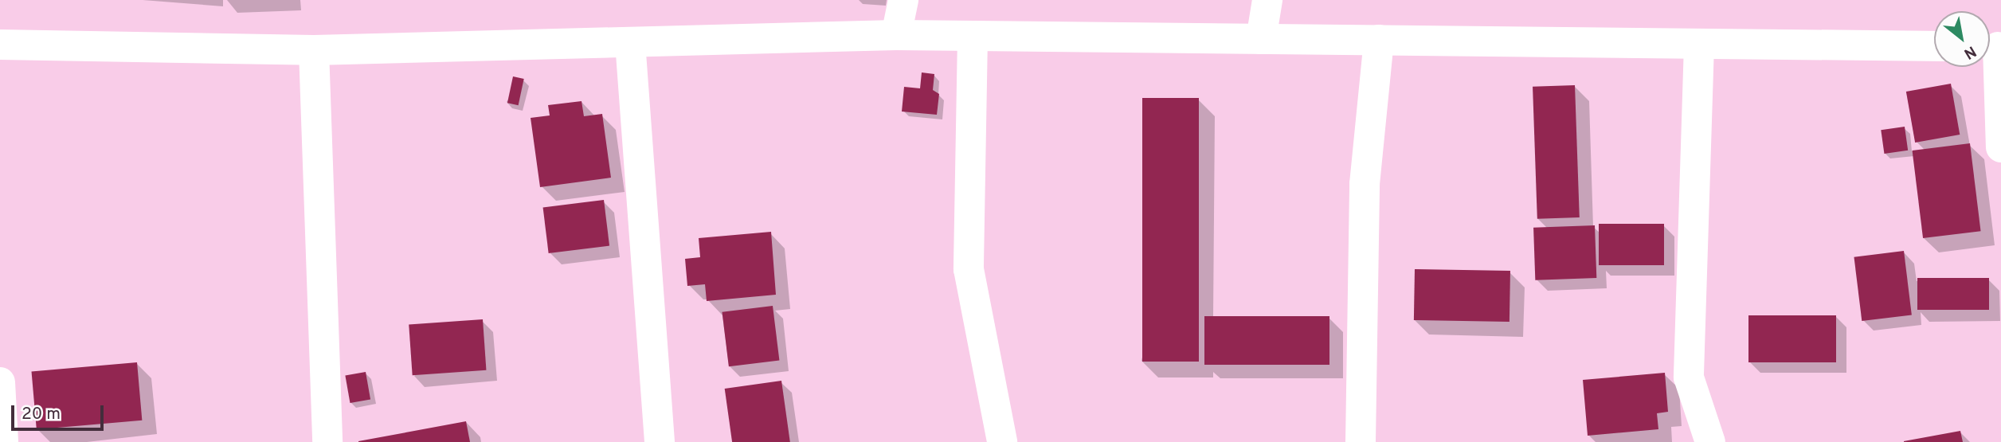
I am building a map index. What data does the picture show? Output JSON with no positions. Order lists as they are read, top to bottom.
{
  "scale_bar": "20 m",
  "north": "bottom right"
}
